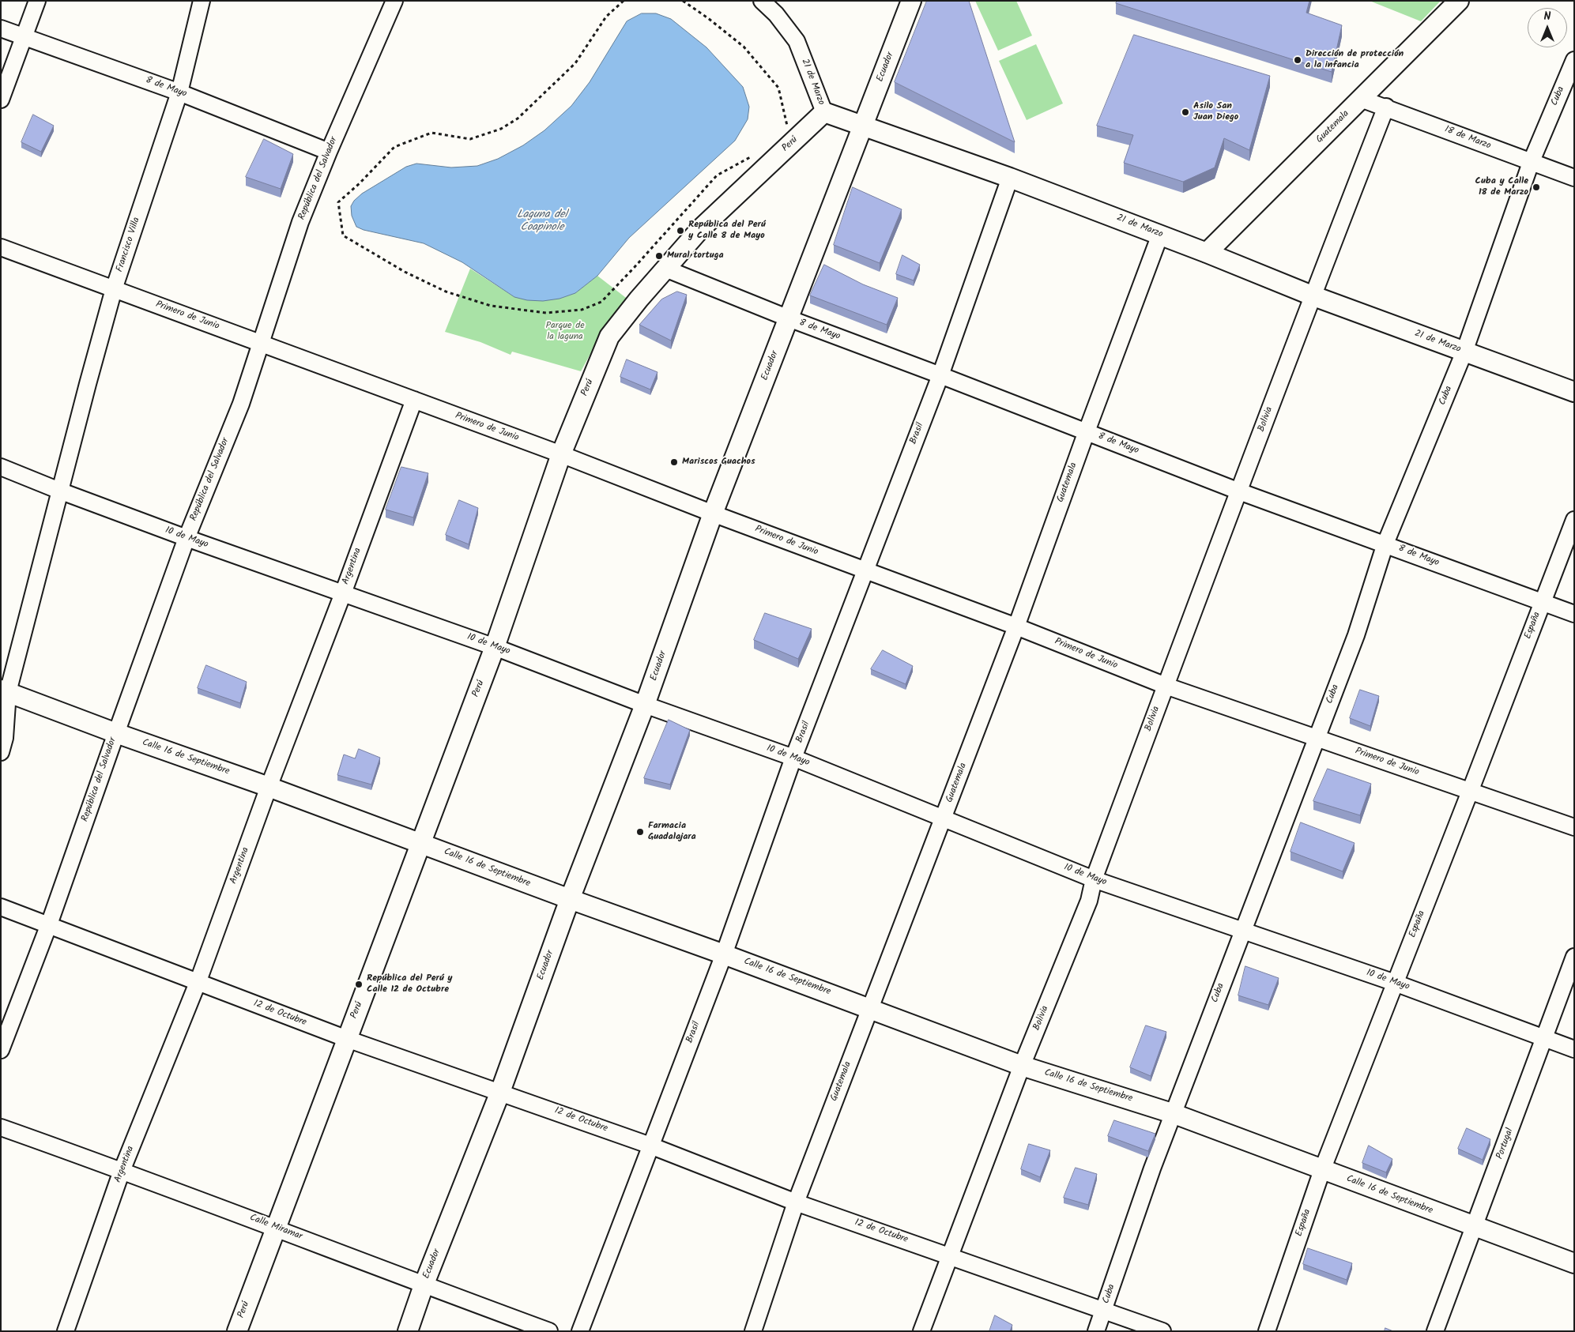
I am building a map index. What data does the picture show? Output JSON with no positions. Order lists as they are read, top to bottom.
{
  "streets": {
    "street": [
      "Ecuador",
      "21 de Marzo",
      "8 de Mayo",
      "Cuba",
      "Guatemala",
      "18 de Marzo",
      "Perú",
      "República del Salvador",
      "Francisco Villa",
      "Primero de Junio",
      "Bolivia",
      "Brasil",
      "10 de Mayo",
      "Argentina",
      "España",
      "Calle 16 de Septiembre",
      "12 de Octubre",
      "Portugal",
      "Calle Miramar"
    ]
  },
  "crossings": [
    ["Ecuador", "21 de Marzo"],
    ["Ecuador", "8 de Mayo"],
    ["Ecuador", "Primero de Junio"],
    ["Ecuador", "10 de Mayo"],
    ["Ecuador", "Calle 16 de Septiembre"],
    ["Ecuador", "12 de Octubre"],
    ["Ecuador", "Calle Miramar"],
    ["21 de Marzo", "Cuba"],
    ["21 de Marzo", "Guatemala"],
    ["21 de Marzo", "Perú"],
    ["21 de Marzo", "Bolivia"],
    ["21 de Marzo", "Brasil"],
    ["8 de Mayo", "Cuba"],
    ["8 de Mayo", "Guatemala"],
    ["8 de Mayo", "Perú"],
    ["8 de Mayo", "República del Salvador"],
    ["8 de Mayo", "Francisco Villa"],
    ["8 de Mayo", "Bolivia"],
    ["8 de Mayo", "Brasil"],
    ["8 de Mayo", "España"],
    ["Cuba", "18 de Marzo"],
    ["Cuba", "Primero de Junio"],
    ["Cuba", "10 de Mayo"],
    ["Cuba", "Calle 16 de Septiembre"],
    ["Cuba", "12 de Octubre"],
    ["Guatemala", "18 de Marzo"],
    ["Guatemala", "Primero de Junio"],
    ["Guatemala", "10 de Mayo"],
    ["Guatemala", "Calle 16 de Septiembre"],
    ["Guatemala", "12 de Octubre"],
    ["18 de Marzo", "Bolivia"],
    ["Perú", "Primero de Junio"],
    ["Perú", "10 de Mayo"],
    ["Perú", "Calle 16 de Septiembre"],
    ["Perú", "12 de Octubre"],
    ["Perú", "Calle Miramar"],
    ["República del Salvador", "Primero de Junio"],
    ["República del Salvador", "10 de Mayo"],
    ["República del Salvador", "Calle 16 de Septiembre"],
    ["República del Salvador", "12 de Octubre"],
    ["Francisco Villa", "Primero de Junio"],
    ["Francisco Villa", "10 de Mayo"],
    ["Francisco Villa", "Calle 16 de Septiembre"],
    ["Primero de Junio", "Bolivia"],
    ["Primero de Junio", "Brasil"],
    ["Primero de Junio", "Argentina"],
    ["Primero de Junio", "España"],
    ["Bolivia", "10 de Mayo"],
    ["Bolivia", "Calle 16 de Septiembre"],
    ["Bolivia", "12 de Octubre"],
    ["Brasil", "10 de Mayo"],
    ["Brasil", "Calle 16 de Septiembre"],
    ["Brasil", "12 de Octubre"],
    ["10 de Mayo", "Argentina"],
    ["10 de Mayo", "España"],
    ["10 de Mayo", "Portugal"],
    ["Argentina", "Calle 16 de Septiembre"],
    ["Argentina", "12 de Octubre"],
    ["Argentina", "Calle Miramar"],
    ["España", "Calle 16 de Septiembre"],
    ["Calle 16 de Septiembre", "Portugal"]
  ],
  "water": ["Laguna del Coapinole"],
  "parks": ["Parque de la laguna"],
  "places": [
    "Dirección de protección a la infancia",
    "Asilo San Juan Diego",
    "Cuba y Calle 18 de Marzo",
    "República del Perú y Calle 8 de Mayo",
    "Mural tortuga",
    "Mariscos Guachos",
    "Farmacia Guadalajara",
    "República del Perú y Calle 12 de Octubre"
  ],
  "north": "top"
}
